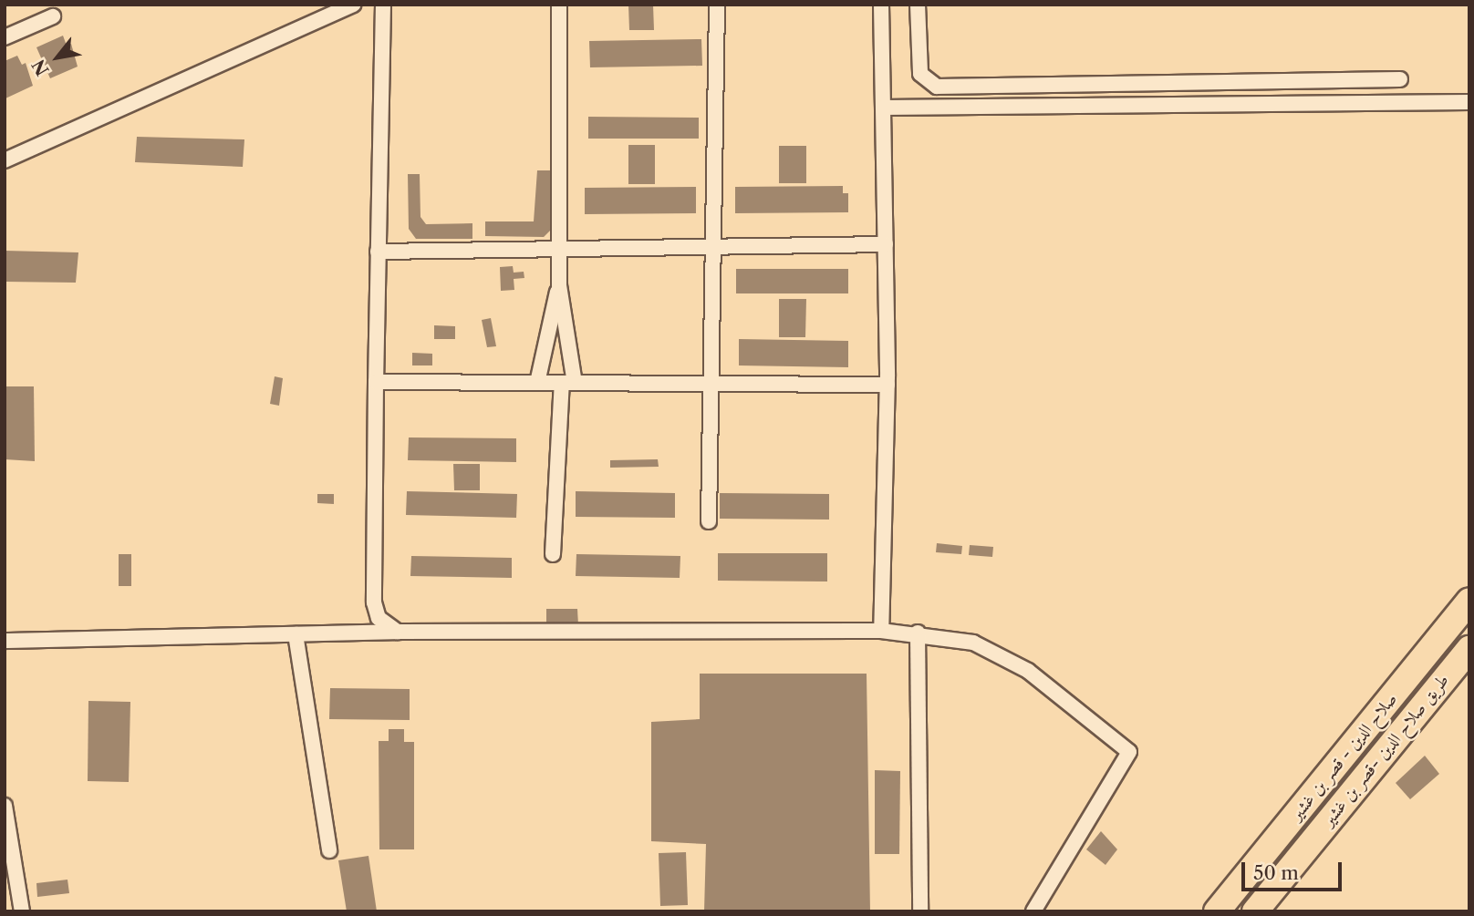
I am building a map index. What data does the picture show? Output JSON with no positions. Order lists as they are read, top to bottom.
{
  "streets": {
    "highway": ["طريق صلاح الدين -قصر بن غشير", "صلاح الدين - قصر بن غشير"]
  },
  "scale_bar": "50 m",
  "north": "bottom left"
}
